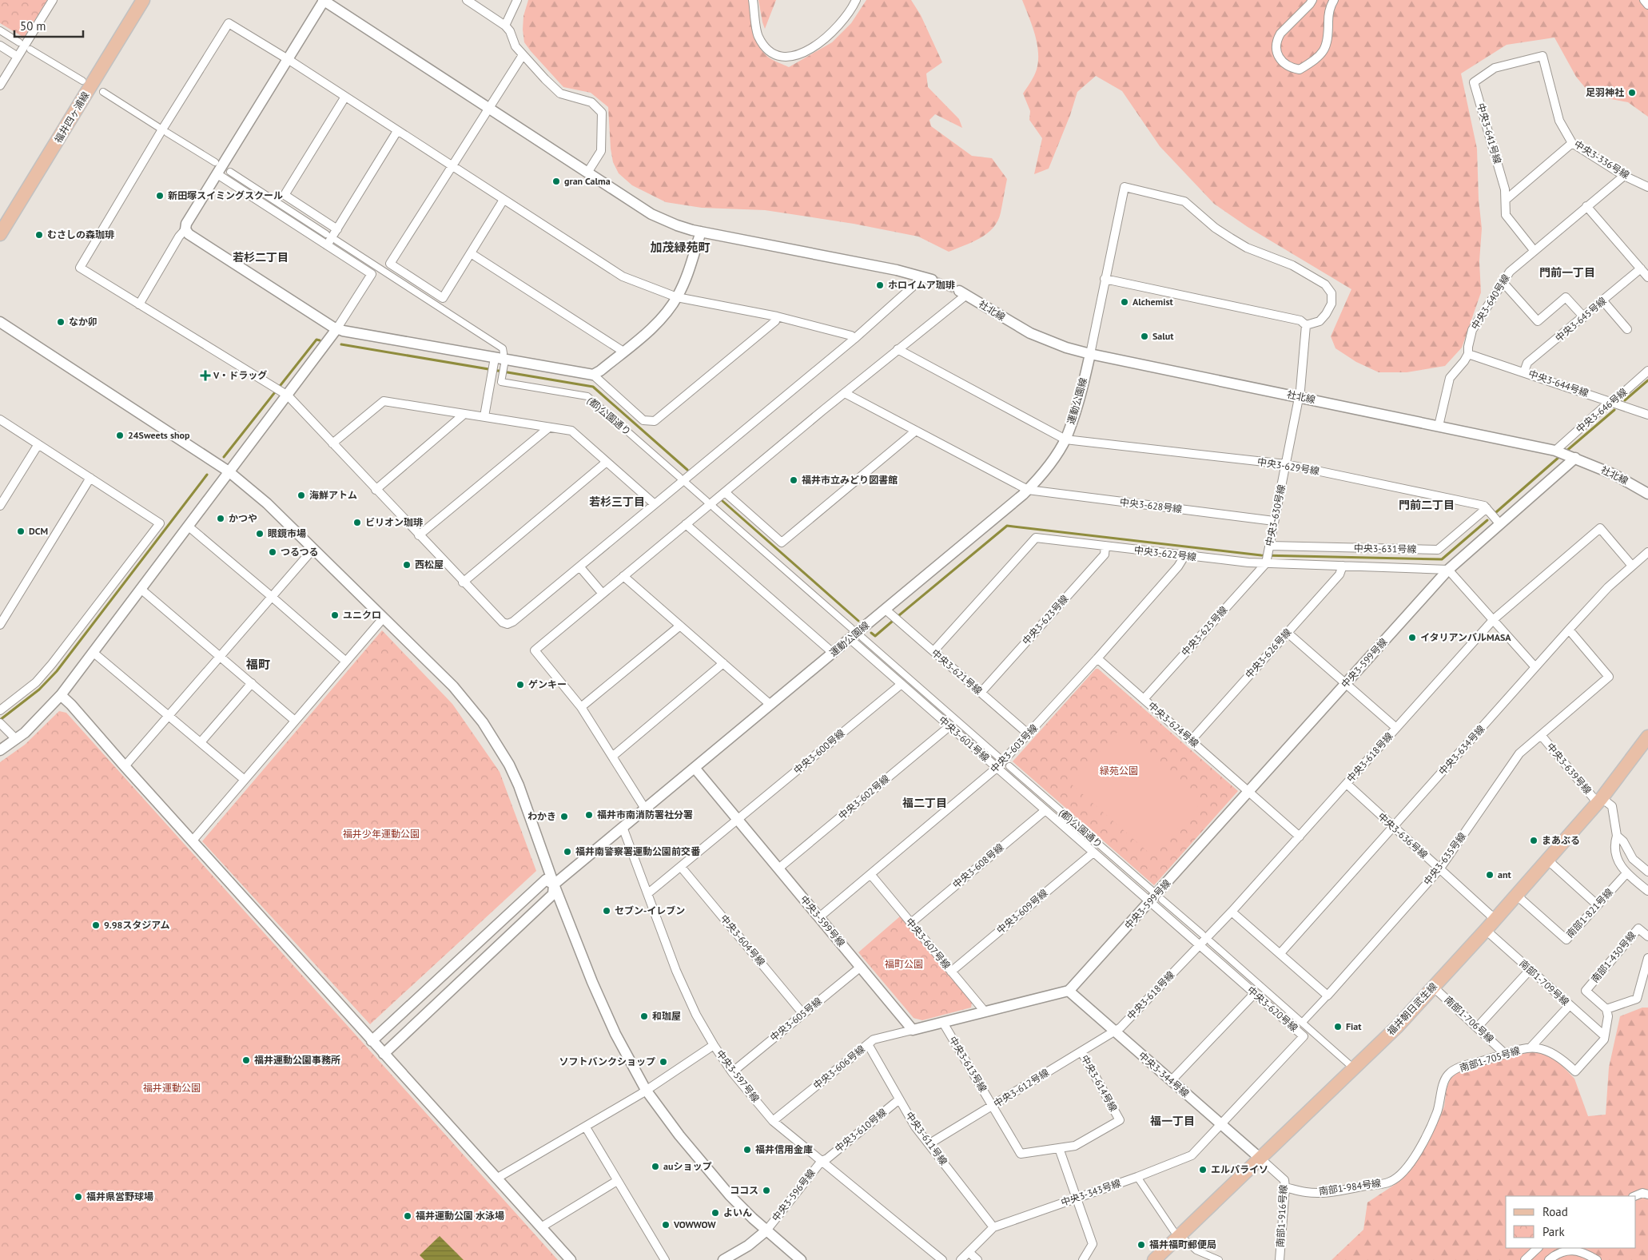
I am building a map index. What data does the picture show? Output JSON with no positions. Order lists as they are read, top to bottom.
{
  "streets": {
    "main road": ["福井四ヶ浦線", "福井朝日武生線"],
    "street": [
      "中央3-641号線",
      "中央3-336号線",
      "中央3-640号線",
      "社北線",
      "中央3-645号線",
      "中央3-644号線",
      "運動公園線",
      "中央3-646号線",
      "(都)公園通り",
      "中央3-629号線",
      "中央3-628号線",
      "中央3-630号線",
      "中央3-631号線",
      "中央3-622号線",
      "中央3-623号線",
      "中央3-625号線",
      "中央3-626号線",
      "中央3-599号線",
      "中央3-621号線",
      "中央3-624号線",
      "中央3-601号線",
      "中央3-603号線",
      "中央3-634号線",
      "中央3-600号線",
      "中央3-618号線",
      "中央3-639号線",
      "中央3-602号線",
      "中央3-636号線",
      "中央3-635号線",
      "中央3-608号線",
      "中央3-609号線",
      "南部1-821号線",
      "中央3-604号線",
      "中央3-607号線",
      "南部1-430号線",
      "南部1-709号線",
      "中央3-620号線",
      "中央3-605号線",
      "南部1-706号線",
      "南部1-705号線",
      "中央3-613号線",
      "中央3-606号線",
      "中央3-344号線",
      "中央3-597号線",
      "中央3-614号線",
      "中央3-612号線",
      "中央3-610号線",
      "中央3-611号線",
      "南部1-984号線",
      "中央3-343号線",
      "中央3-596号線",
      "南部1-916号線"
    ]
  },
  "crossings": [
    ["中央3-641号線", "中央3-336号線"],
    ["中央3-641号線", "中央3-640号線"],
    ["中央3-336号線", "中央3-640号線"],
    ["中央3-640号線", "社北線"],
    ["中央3-640号線", "中央3-644号線"],
    ["社北線", "運動公園線"],
    ["社北線", "中央3-646号線"],
    ["社北線", "中央3-630号線"],
    ["社北線", "中央3-599号線"],
    ["中央3-645号線", "中央3-644号線"],
    ["中央3-644号線", "中央3-646号線"],
    ["運動公園線", "中央3-629号線"],
    ["運動公園線", "中央3-628号線"],
    ["運動公園線", "中央3-599号線"],
    ["運動公園線", "中央3-621号線"],
    ["運動公園線", "中央3-601号線"],
    ["運動公園線", "中央3-597号線"],
    ["中央3-646号線", "中央3-599号線"],
    ["中央3-629号線", "中央3-630号線"],
    ["中央3-629号線", "中央3-631号線"],
    ["中央3-628号線", "中央3-630号線"],
    ["中央3-630号線", "中央3-631号線"],
    ["中央3-630号線", "中央3-622号線"],
    ["中央3-630号線", "中央3-625号線"],
    ["中央3-631号線", "中央3-622号線"],
    ["中央3-631号線", "中央3-625号線"],
    ["中央3-622号線", "中央3-623号線"],
    ["中央3-622号線", "中央3-625号線"],
    ["中央3-622号線", "中央3-626号線"],
    ["中央3-622号線", "中央3-599号線"],
    ["中央3-622号線", "中央3-621号線"],
    ["中央3-622号線", "中央3-603号線"],
    ["中央3-623号線", "中央3-621号線"],
    ["中央3-625号線", "中央3-624号線"],
    ["中央3-626号線", "中央3-624号線"],
    ["中央3-599号線", "中央3-624号線"],
    ["中央3-599号線", "中央3-601号線"],
    ["中央3-599号線", "中央3-603号線"],
    ["中央3-599号線", "中央3-600号線"],
    ["中央3-599号線", "中央3-602号線"],
    ["中央3-599号線", "中央3-620号線"],
    ["中央3-599号線", "中央3-605号線"],
    ["中央3-599号線", "中央3-606号線"],
    ["中央3-599号線", "中央3-344号線"],
    ["中央3-621号線", "中央3-603号線"],
    ["中央3-624号線", "中央3-603号線"],
    ["中央3-624号線", "中央3-618号線"],
    ["中央3-601号線", "中央3-603号線"],
    ["中央3-601号線", "中央3-600号線"],
    ["中央3-601号線", "中央3-602号線"],
    ["中央3-601号線", "中央3-608号線"],
    ["中央3-601号線", "中央3-609号線"],
    ["中央3-601号線", "中央3-620号線"],
    ["中央3-603号線", "中央3-607号線"],
    ["中央3-634号線", "中央3-618号線"],
    ["中央3-634号線", "中央3-636号線"],
    ["中央3-634号線", "中央3-635号線"],
    ["中央3-600号線", "中央3-604号線"],
    ["中央3-600号線", "中央3-597号線"],
    ["中央3-618号線", "中央3-636号線"],
    ["中央3-618号線", "中央3-620号線"],
    ["中央3-618号線", "中央3-344号線"],
    ["中央3-618号線", "中央3-612号線"],
    ["中央3-639号線", "中央3-635号線"],
    ["中央3-639号線", "福井朝日武生線"],
    ["中央3-636号線", "中央3-635号線"],
    ["中央3-636号線", "福井朝日武生線"],
    ["中央3-608号線", "中央3-607号線"],
    ["中央3-609号線", "中央3-607号線"],
    ["南部1-821号線", "福井朝日武生線"],
    ["中央3-604号線", "中央3-605号線"],
    ["南部1-430号線", "南部1-705号線"],
    ["南部1-709号線", "福井朝日武生線"],
    ["南部1-709号線", "南部1-705号線"],
    ["中央3-620号線", "中央3-344号線"],
    ["中央3-620号線", "中央3-343号線"],
    ["福井朝日武生線", "南部1-706号線"],
    ["福井朝日武生線", "中央3-344号線"],
    ["福井朝日武生線", "南部1-916号線"],
    ["中央3-605号線", "中央3-597号線"],
    ["南部1-706号線", "南部1-705号線"],
    ["南部1-705号線", "南部1-984号線"],
    ["中央3-613号線", "中央3-614号線"],
    ["中央3-613号線", "中央3-612号線"],
    ["中央3-606号線", "中央3-597号線"],
    ["中央3-606号線", "中央3-611号線"],
    ["中央3-344号線", "中央3-612号線"],
    ["中央3-344号線", "中央3-343号線"],
    ["中央3-344号線", "南部1-916号線"],
    ["中央3-597号線", "中央3-610号線"],
    ["中央3-597号線", "中央3-596号線"],
    ["中央3-614号線", "中央3-612号線"],
    ["中央3-612号線", "中央3-611号線"],
    ["中央3-610号線", "中央3-611号線"],
    ["中央3-610号線", "中央3-596号線"],
    ["中央3-611号線", "中央3-343号線"],
    ["南部1-984号線", "南部1-916号線"]
  ],
  "districts": [
    "加茂緑苑町",
    "若杉二丁目",
    "門前一丁目",
    "若杉三丁目",
    "門前二丁目",
    "福町",
    "福二丁目",
    "福一丁目"
  ],
  "parks": [
    "緑苑公園",
    "福井少年運動公園",
    "福町公園",
    "福井運動公園"
  ],
  "places": {
    "other": [
      "足羽神社",
      "gran Calma",
      "新田塚スイミングスクール",
      "むさしの森珈琲",
      "ホロイムア珈琲",
      "Alchemist",
      "なか卯",
      "Salut",
      "24Sweets shop",
      "福井市立みどり図書館",
      "海鮮アトム",
      "かつや",
      "ビリオン珈琲",
      "DCM",
      "眼鏡市場",
      "つるつる",
      "西松屋",
      "ユニクロ",
      "イタリアンバルMASA",
      "ゲンキー",
      "福井市南消防署社分署",
      "わかき",
      "まあぶる",
      "福井南警察署運動公園前交番",
      "ant",
      "セブン-イレブン",
      "9.98スタジアム",
      "和珈屋",
      "Fiat",
      "福井運動公園事務所",
      "ソフトバンクショップ",
      "福井信用金庫",
      "auショップ",
      "エルパライソ",
      "ココス",
      "福井県営野球場",
      "よいん",
      "福井運動公園 水泳場",
      "VOWWOW",
      "福井福町郵便局"
    ],
    "health": ["V・ドラッグ"]
  },
  "legend": ["Road", "Park"],
  "scale_bar": "50 m"
}
